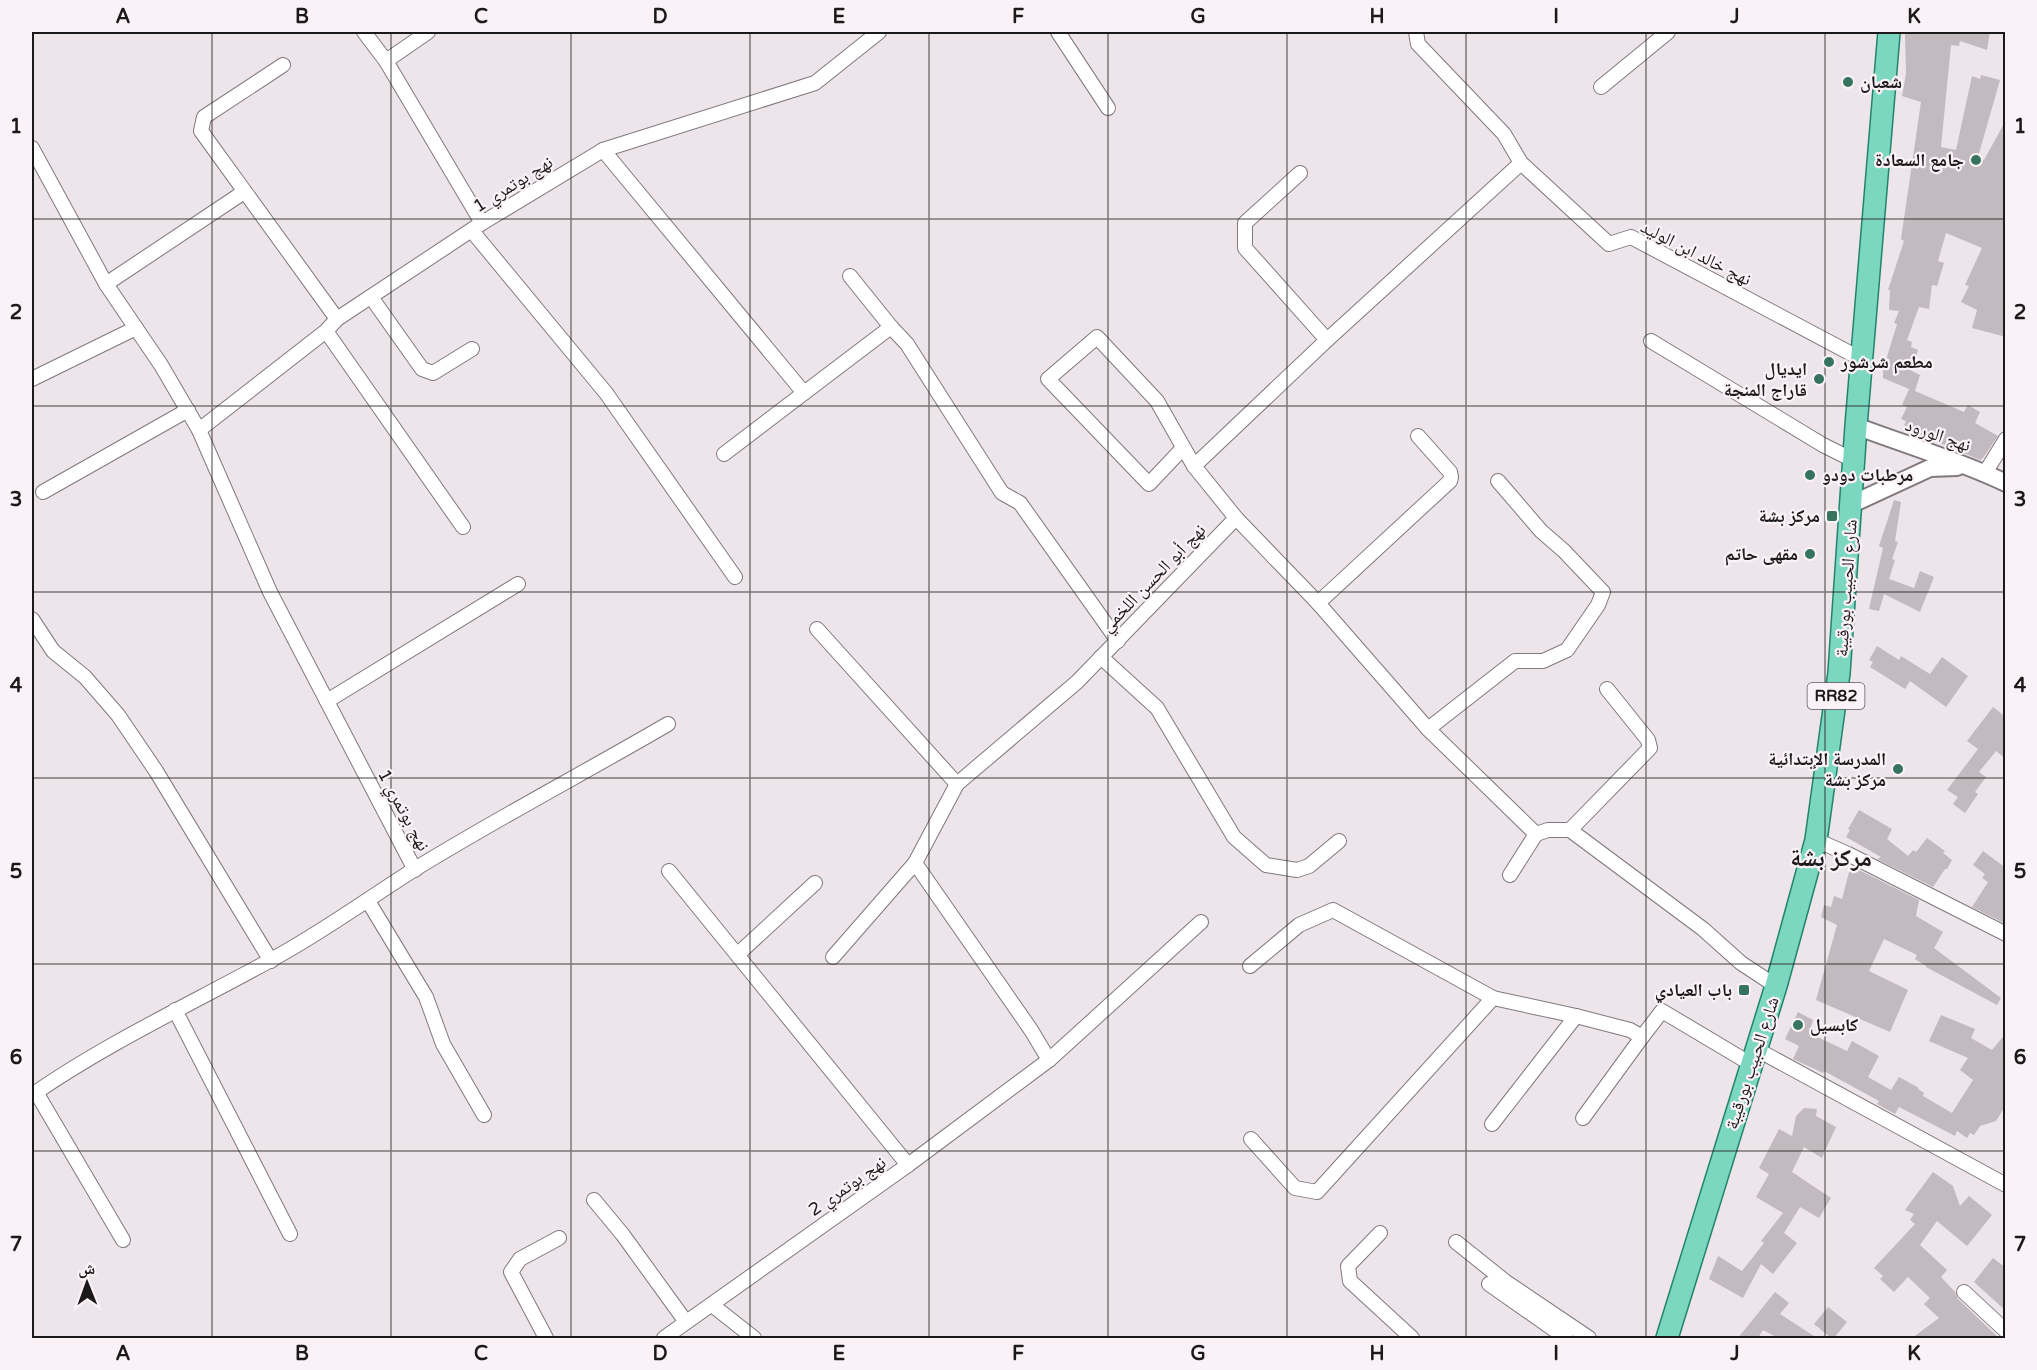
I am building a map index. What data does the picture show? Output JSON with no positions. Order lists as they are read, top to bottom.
{
  "streets": {
    "main road": ["شارع الحبيب بورقيبة", "RR82"],
    "street": [
      "نهج بوتمري 1",
      "نهج خالد ابن الوليد",
      "نهج الورود",
      "نهج أبو الحسن اللخمي",
      "نهج بوتمري 2"
    ]
  },
  "crossings": [
    ["نهج خالد ابن الوليد", "شارع الحبيب بورقيبة"],
    ["نهج الورود", "شارع الحبيب بورقيبة"]
  ],
  "districts": ["مركز بشة"],
  "places": {
    "other": [
      "شعبان",
      "جامع السعادة",
      "مطعم شرشور",
      "ايديال قاراج المنجة",
      "مرطبات دودو",
      "مقهى حاتم",
      "المدرسة الإبتدائية مركز بشة",
      "كابسيل"
    ],
    "transit": ["مركز بشة", "باب العيادي"]
  },
  "north": "top",
  "grid": {
    "columns": [
      "A",
      "B",
      "C",
      "D",
      "E",
      "F",
      "G",
      "H",
      "I",
      "J",
      "K"
    ],
    "rows": [
      "1",
      "2",
      "3",
      "4",
      "5",
      "6",
      "7"
    ]
  }
}
